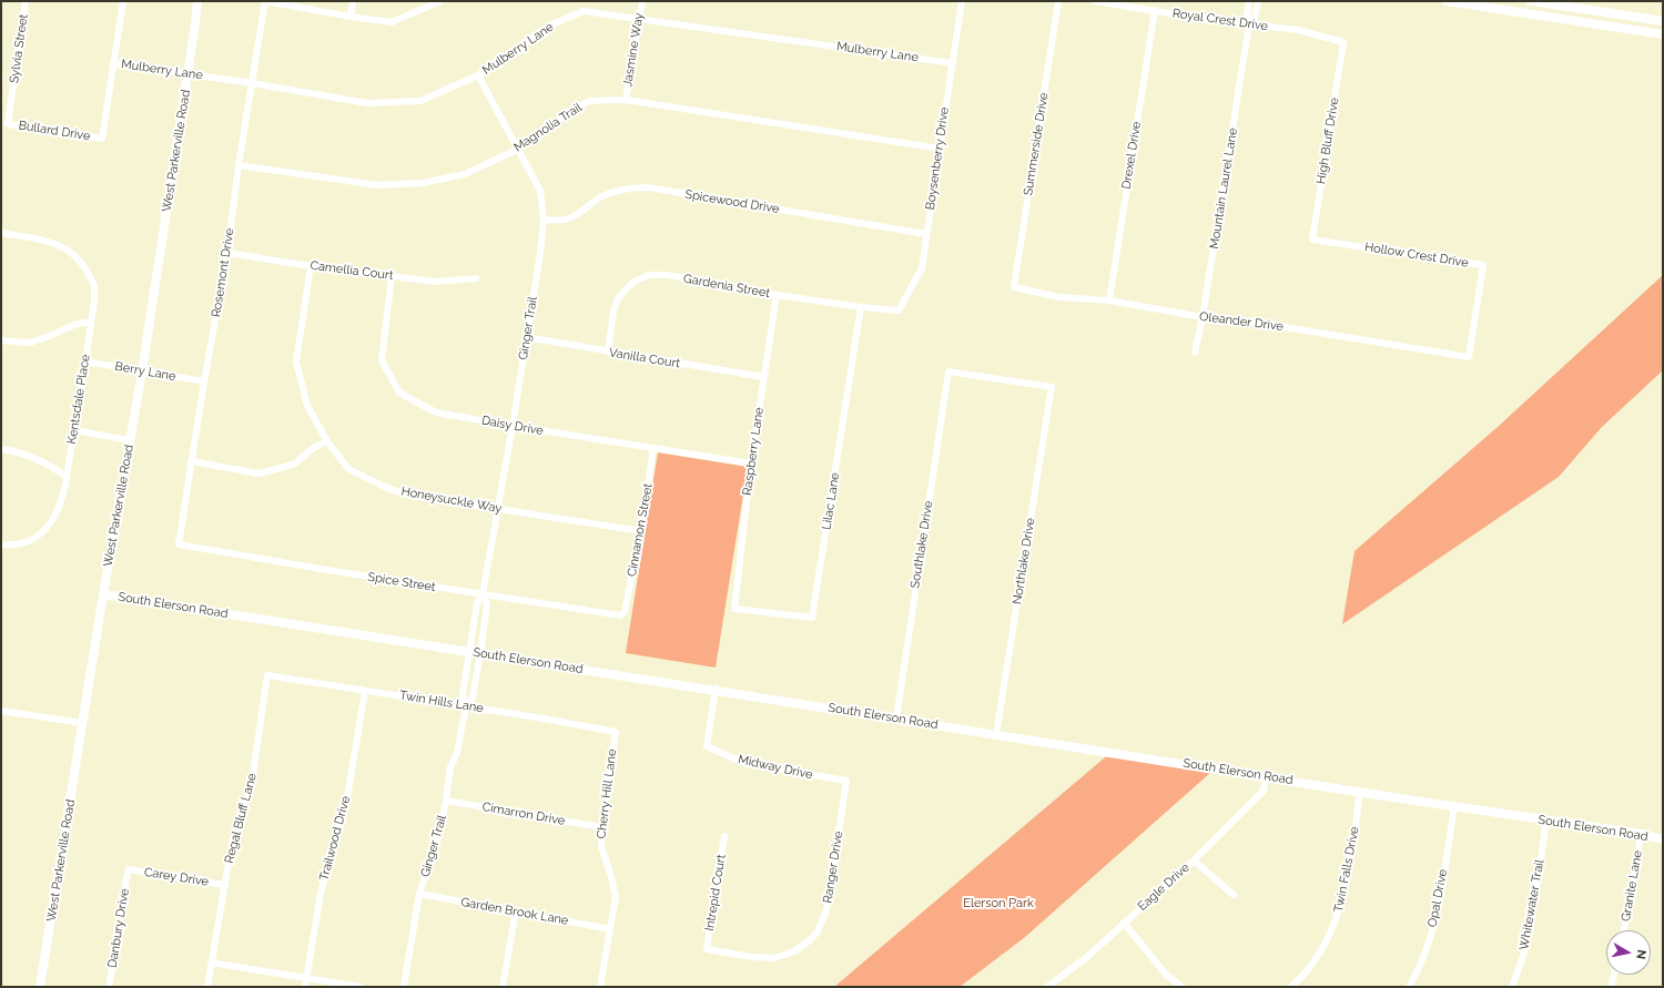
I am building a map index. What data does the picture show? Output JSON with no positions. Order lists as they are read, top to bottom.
{
  "streets": {
    "street": [
      "Royal Crest Drive",
      "Sylvia Street",
      "Mulberry Lane",
      "Jasmine Way",
      "Magnolia Trail",
      "Bullard Drive",
      "High Bluff Drive",
      "Summerside Drive",
      "West Parkerville Road",
      "Drexel Drive",
      "Boysenberry Drive",
      "Mountain Laurel Lane",
      "Spicewood Drive",
      "Hollow Crest Drive",
      "Camellia Court",
      "Rosemont Drive",
      "Gardenia Street",
      "Oleander Drive",
      "Ginger Trail",
      "Vanilla Court",
      "Berry Lane",
      "Kentsdale Place",
      "Daisy Drive",
      "Raspberry Lane",
      "Honeysuckle Way",
      "Lilac Lane",
      "Cinnamon Street",
      "Southlake Drive",
      "Northlake Drive",
      "Spice Street",
      "South Elerson Road",
      "Twin Hills Lane",
      "Midway Drive",
      "Cherry Hill Lane",
      "Cimarron Drive",
      "Regal Bluff Lane",
      "Trailwood Drive",
      "Ranger Drive",
      "Twin Falls Drive",
      "Carey Drive",
      "Granite Lane",
      "Eagle Drive",
      "Intrepid Court",
      "Opal Drive",
      "Whitewater Trail",
      "Garden Brook Lane",
      "Danbury Drive"
    ]
  },
  "crossings": [
    ["Royal Crest Drive", "High Bluff Drive"],
    ["Royal Crest Drive", "Drexel Drive"],
    ["Royal Crest Drive", "Mountain Laurel Lane"],
    ["Sylvia Street", "Bullard Drive"],
    ["Mulberry Lane", "Jasmine Way"],
    ["Mulberry Lane", "Bullard Drive"],
    ["Mulberry Lane", "West Parkerville Road"],
    ["Mulberry Lane", "Boysenberry Drive"],
    ["Mulberry Lane", "Rosemont Drive"],
    ["Mulberry Lane", "Ginger Trail"],
    ["Jasmine Way", "Magnolia Trail"],
    ["Magnolia Trail", "Boysenberry Drive"],
    ["Magnolia Trail", "Rosemont Drive"],
    ["Magnolia Trail", "Ginger Trail"],
    ["High Bluff Drive", "Hollow Crest Drive"],
    ["Summerside Drive", "Oleander Drive"],
    ["West Parkerville Road", "Berry Lane"],
    ["West Parkerville Road", "South Elerson Road"],
    ["Drexel Drive", "Oleander Drive"],
    ["Boysenberry Drive", "Spicewood Drive"],
    ["Boysenberry Drive", "Gardenia Street"],
    ["Mountain Laurel Lane", "Oleander Drive"],
    ["Spicewood Drive", "Ginger Trail"],
    ["Hollow Crest Drive", "Oleander Drive"],
    ["Camellia Court", "Rosemont Drive"],
    ["Camellia Court", "Daisy Drive"],
    ["Camellia Court", "Honeysuckle Way"],
    ["Rosemont Drive", "Berry Lane"],
    ["Rosemont Drive", "Spice Street"],
    ["Gardenia Street", "Vanilla Court"],
    ["Gardenia Street", "Raspberry Lane"],
    ["Gardenia Street", "Lilac Lane"],
    ["Ginger Trail", "Vanilla Court"],
    ["Ginger Trail", "Daisy Drive"],
    ["Ginger Trail", "Honeysuckle Way"],
    ["Ginger Trail", "Spice Street"],
    ["Ginger Trail", "South Elerson Road"],
    ["Ginger Trail", "Twin Hills Lane"],
    ["Ginger Trail", "Cimarron Drive"],
    ["Ginger Trail", "Garden Brook Lane"],
    ["Vanilla Court", "Raspberry Lane"],
    ["Berry Lane", "Kentsdale Place"],
    ["Daisy Drive", "Raspberry Lane"],
    ["Daisy Drive", "Cinnamon Street"],
    ["Raspberry Lane", "Lilac Lane"],
    ["Honeysuckle Way", "Cinnamon Street"],
    ["Cinnamon Street", "Spice Street"],
    ["Southlake Drive", "Northlake Drive"],
    ["Southlake Drive", "South Elerson Road"],
    ["Northlake Drive", "South Elerson Road"],
    ["South Elerson Road", "Midway Drive"],
    ["South Elerson Road", "Twin Falls Drive"],
    ["South Elerson Road", "Granite Lane"],
    ["South Elerson Road", "Eagle Drive"],
    ["South Elerson Road", "Opal Drive"],
    ["South Elerson Road", "Whitewater Trail"],
    ["Twin Hills Lane", "Cherry Hill Lane"],
    ["Twin Hills Lane", "Regal Bluff Lane"],
    ["Twin Hills Lane", "Trailwood Drive"],
    ["Midway Drive", "Ranger Drive"],
    ["Cherry Hill Lane", "Cimarron Drive"],
    ["Cherry Hill Lane", "Garden Brook Lane"],
    ["Regal Bluff Lane", "Carey Drive"],
    ["Ranger Drive", "Intrepid Court"],
    ["Carey Drive", "Danbury Drive"]
  ],
  "parks": ["Elerson Park"],
  "north": "right"
}
